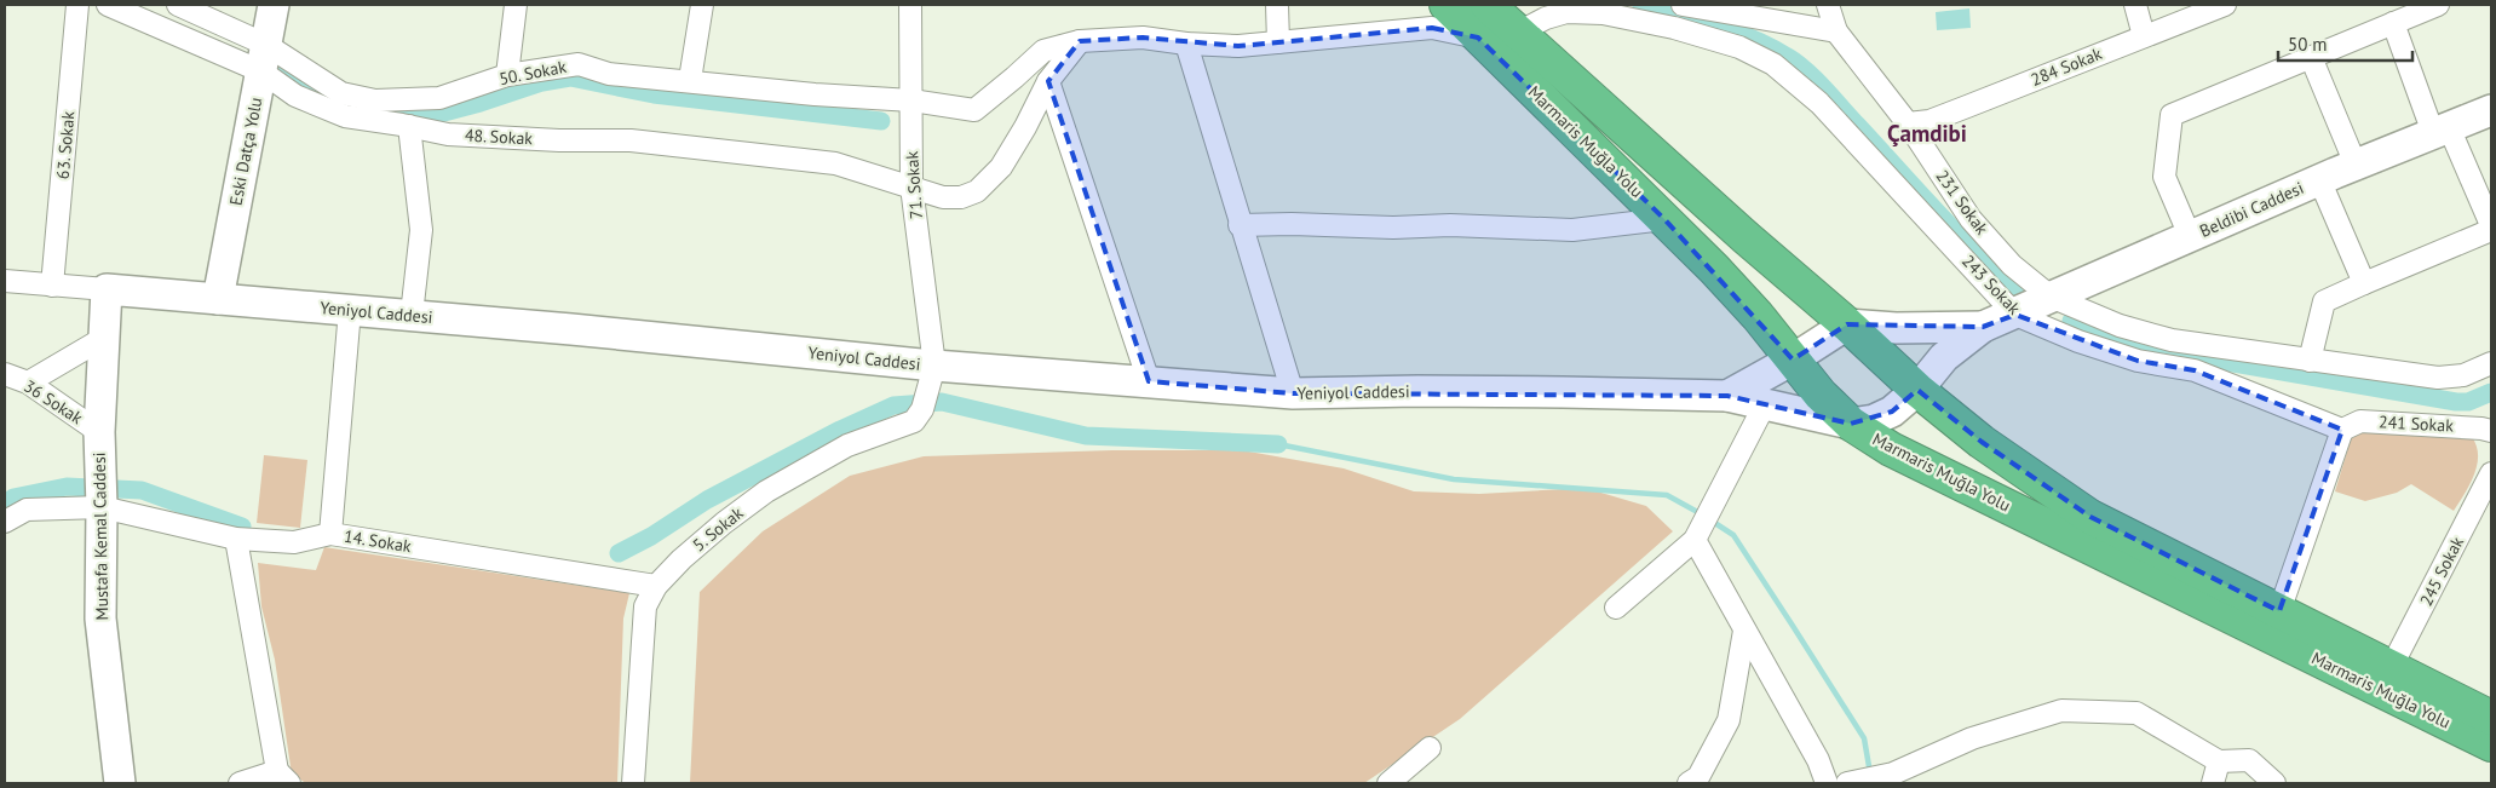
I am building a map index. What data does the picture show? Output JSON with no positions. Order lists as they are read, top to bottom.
{
  "streets": {
    "highway": ["Marmaris Muğla Yolu"],
    "street": [
      "284 Sokak",
      "50. Sokak",
      "48. Sokak",
      "63. Sokak",
      "Eski Datça Yolu",
      "71. Sokak",
      "231 Sokak",
      "Beldibi Caddesi",
      "243 Sokak",
      "Yeniyol Caddesi",
      "36 Sokak",
      "241 Sokak",
      "5. Sokak",
      "Mustafa Kemal Caddesi",
      "14. Sokak",
      "245 Sokak"
    ]
  },
  "crossings": [
    ["284 Sokak", "231 Sokak"],
    ["50. Sokak", "48. Sokak"],
    ["50. Sokak", "Marmaris Muğla Yolu"],
    ["50. Sokak", "Eski Datça Yolu"],
    ["50. Sokak", "71. Sokak"],
    ["48. Sokak", "Eski Datça Yolu"],
    ["48. Sokak", "71. Sokak"],
    ["Marmaris Muğla Yolu", "Yeniyol Caddesi"],
    ["63. Sokak", "Yeniyol Caddesi"],
    ["Eski Datça Yolu", "Yeniyol Caddesi"],
    ["71. Sokak", "Yeniyol Caddesi"],
    ["71. Sokak", "5. Sokak"],
    ["231 Sokak", "Beldibi Caddesi"],
    ["Beldibi Caddesi", "243 Sokak"],
    ["243 Sokak", "241 Sokak"],
    ["Yeniyol Caddesi", "5. Sokak"],
    ["Yeniyol Caddesi", "Mustafa Kemal Caddesi"],
    ["36 Sokak", "Mustafa Kemal Caddesi"],
    ["5. Sokak", "14. Sokak"],
    ["Mustafa Kemal Caddesi", "14. Sokak"]
  ],
  "districts": ["Çamdibi"],
  "scale_bar": "50 m"
}
